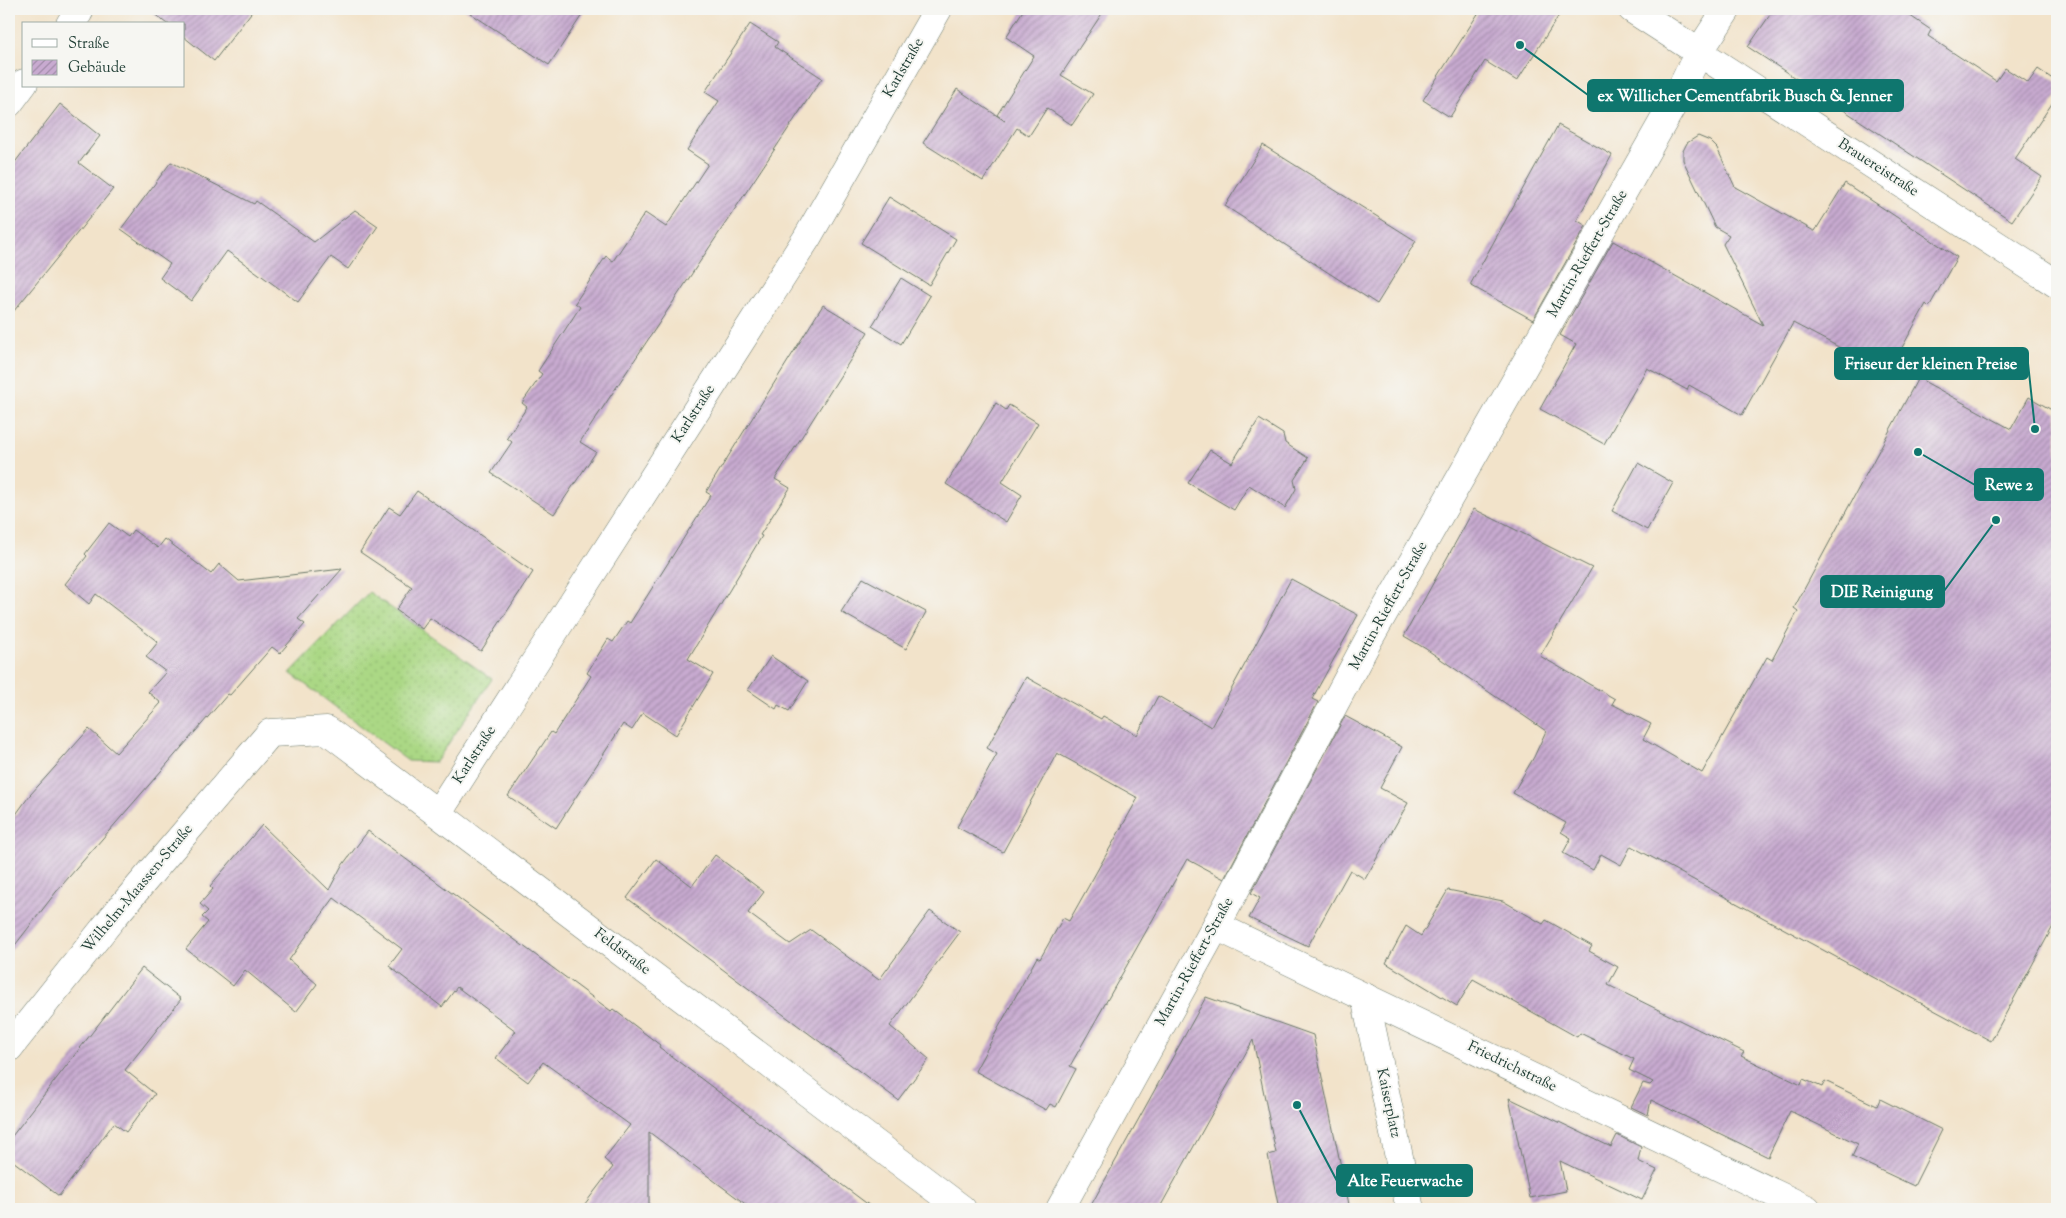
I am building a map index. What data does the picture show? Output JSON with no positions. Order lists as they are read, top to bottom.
{
  "streets": {
    "street": [
      "Karlstraße",
      "Brauereistraße",
      "Martin-Rieffert-Straße",
      "Wilhelm-Maassen-Straße",
      "Feldstraße",
      "Friedrichstraße",
      "Kaiserplatz"
    ]
  },
  "crossings": [
    ["Karlstraße", "Feldstraße"],
    ["Brauereistraße", "Martin-Rieffert-Straße"],
    ["Martin-Rieffert-Straße", "Friedrichstraße"],
    ["Wilhelm-Maassen-Straße", "Feldstraße"],
    ["Friedrichstraße", "Kaiserplatz"]
  ],
  "places": [
    "ex Willicher Cementfabrik Busch & Jenner",
    "Friseur der kleinen Preise",
    "Rewe 2",
    "DIE Reinigung",
    "Alte Feuerwache"
  ],
  "legend": ["Straße", "Gebäude"]
}
